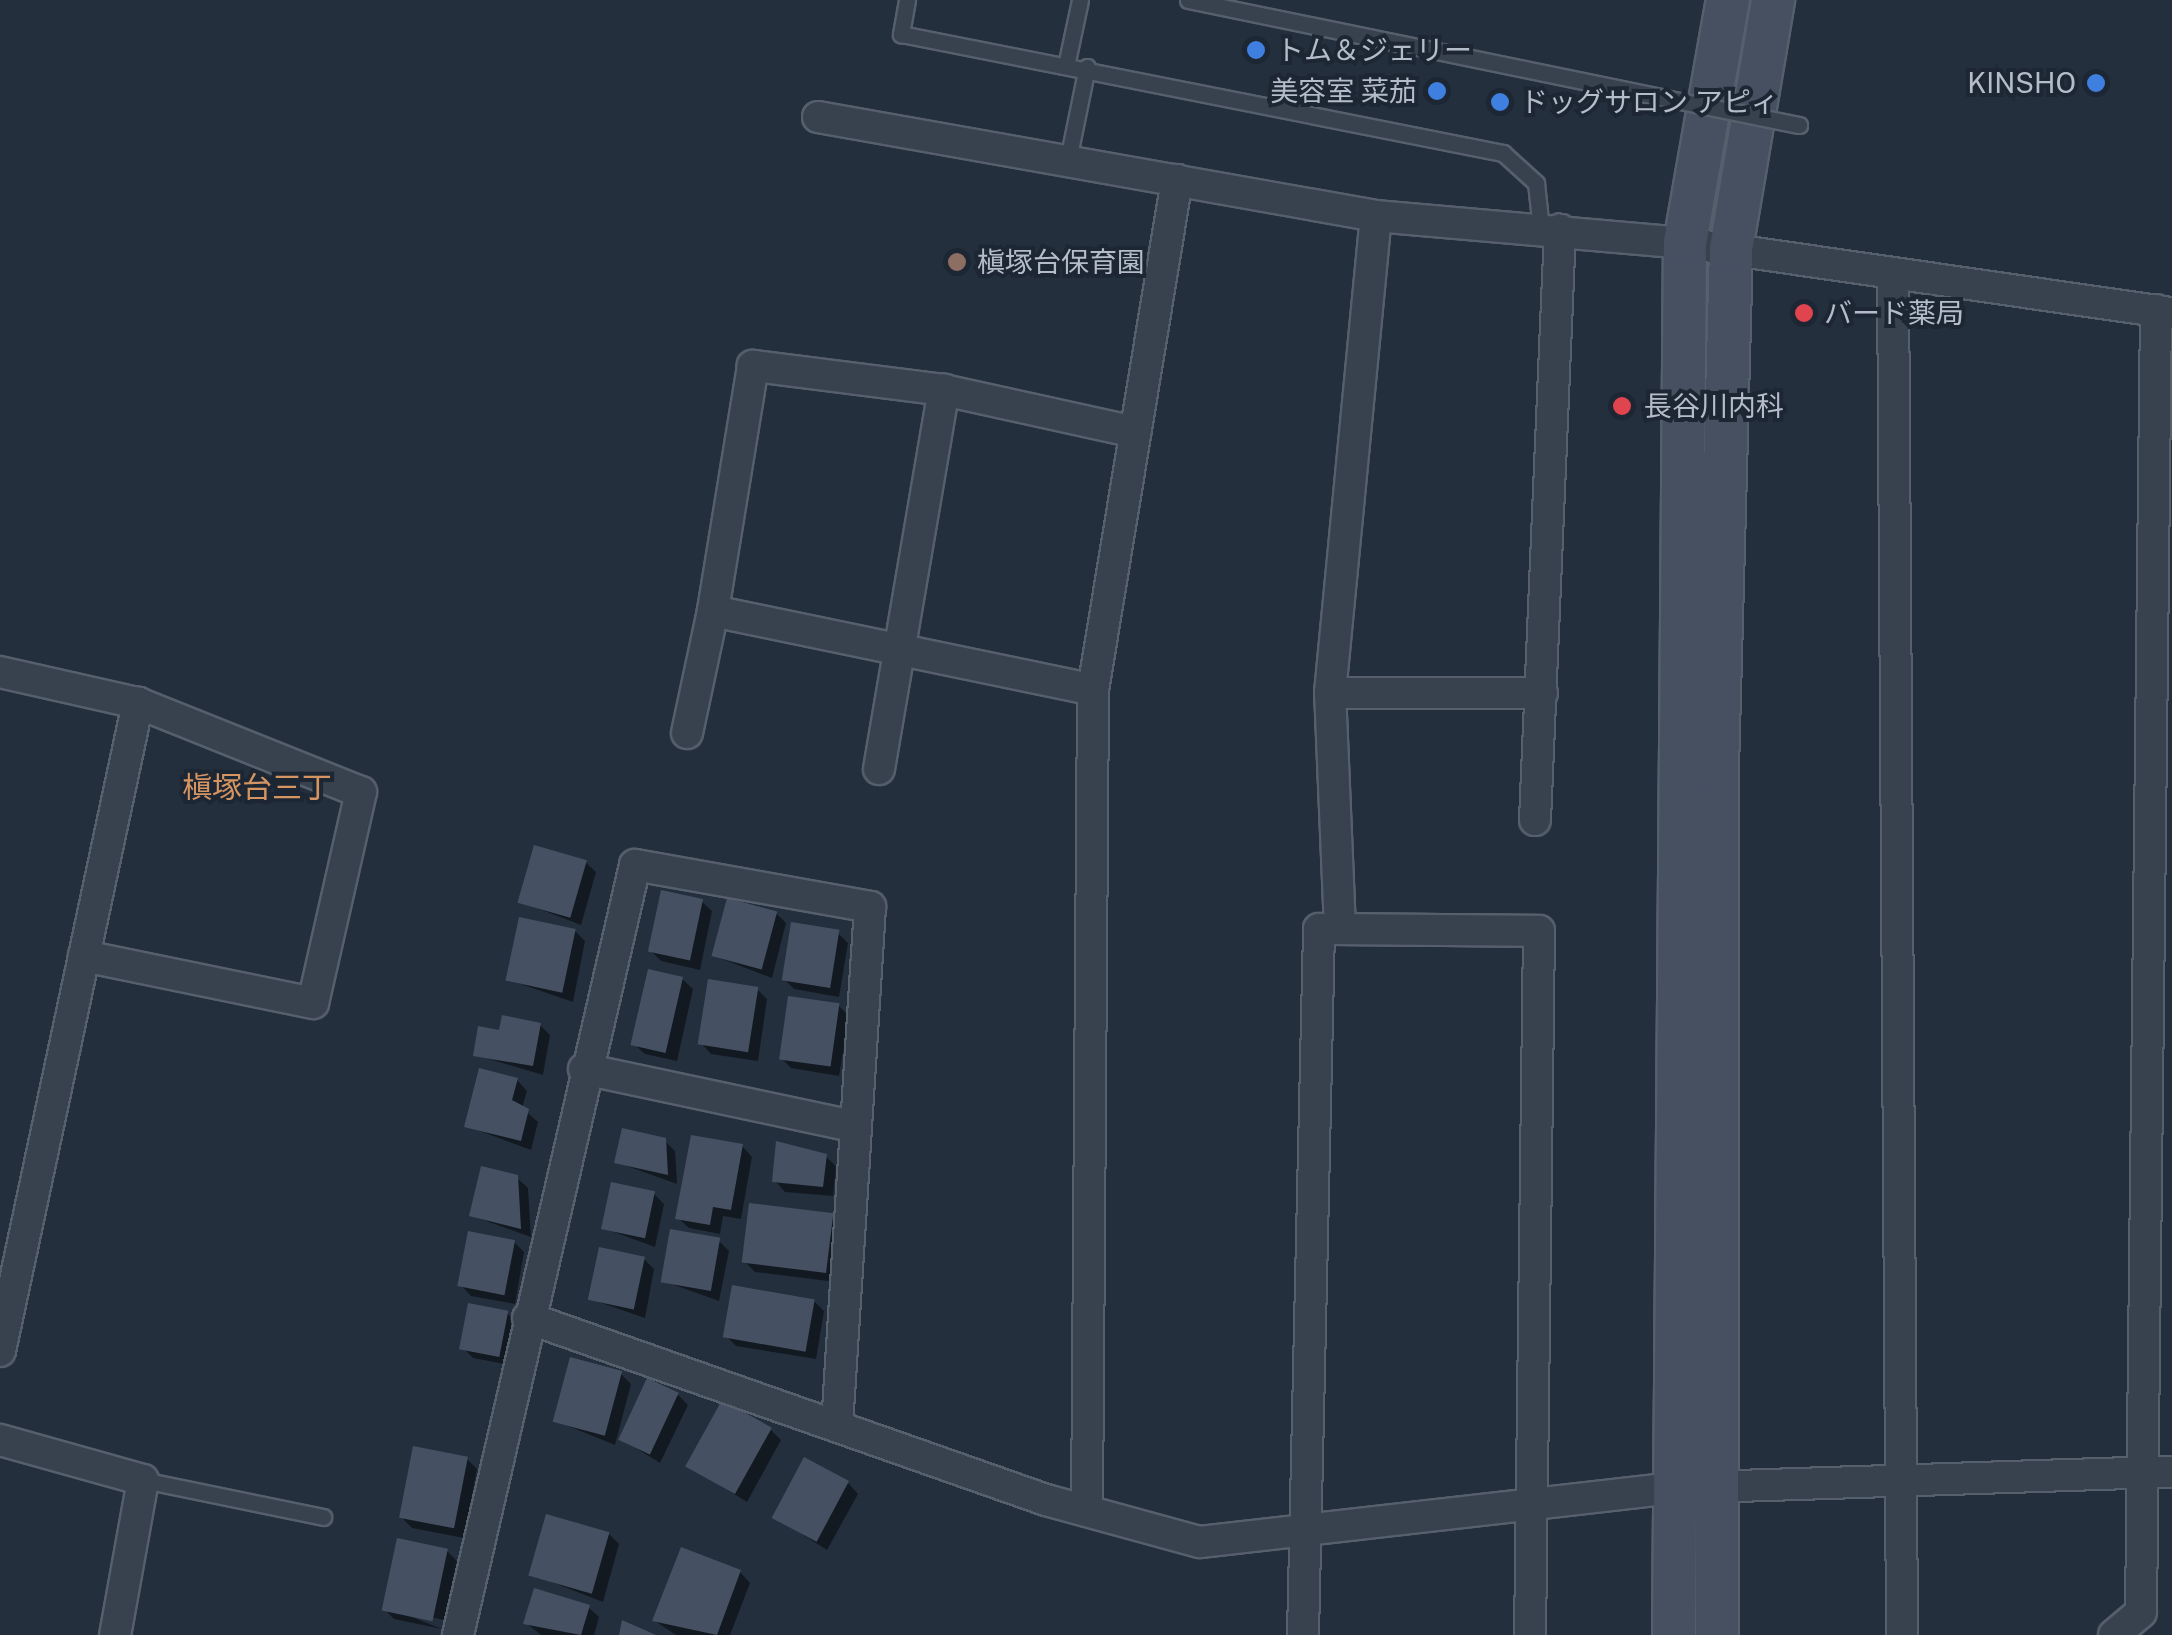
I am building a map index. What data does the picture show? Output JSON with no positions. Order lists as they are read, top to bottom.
{
  "districts": ["槇塚台三丁"],
  "places": [
    "トム＆ジェリー",
    "KINSHO",
    "美容室 菜茄",
    "ドッグサロン アピィ",
    "槇塚台保育園",
    "バード薬局",
    "長谷川内科"
  ]
}
